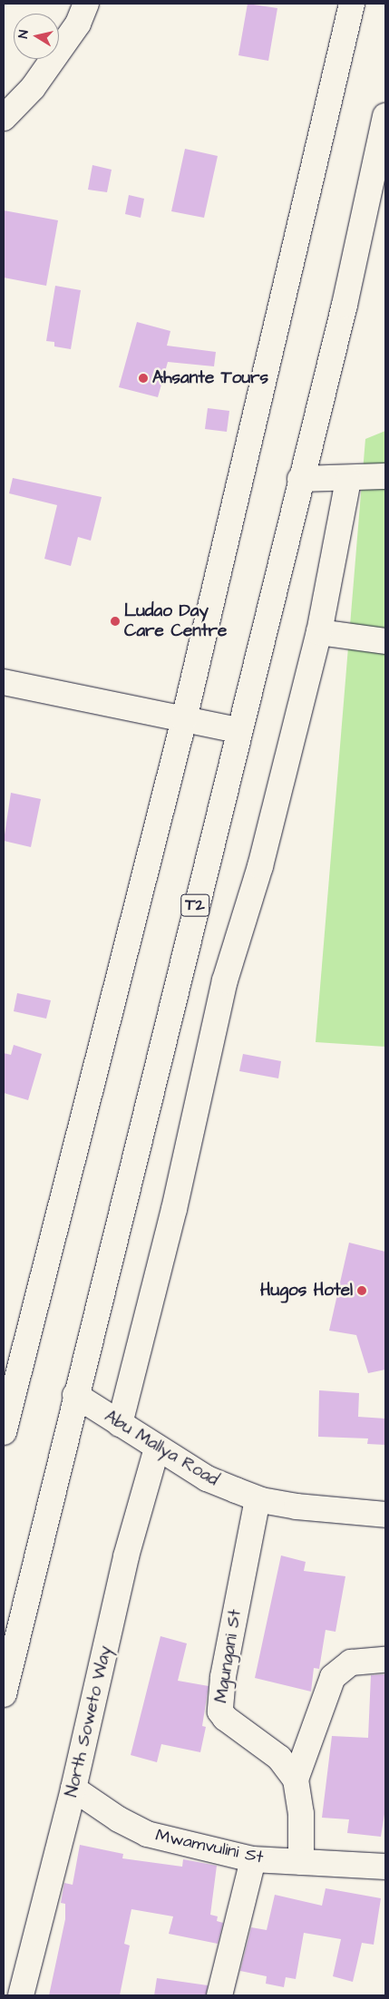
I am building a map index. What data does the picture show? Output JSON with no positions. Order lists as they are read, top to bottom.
{
  "streets": {
    "main road": [
      "T2",
      "Abu Mallya Road",
      "Mgungani St",
      "North Soweto Way",
      "Mwamvulini St"
    ]
  },
  "crossings": [
    ["T2", "Abu Mallya Road"],
    ["Abu Mallya Road", "Mgungani St"],
    ["Abu Mallya Road", "North Soweto Way"],
    ["Mgungani St", "Mwamvulini St"],
    ["North Soweto Way", "Mwamvulini St"]
  ],
  "places": ["Ahsante Tours", "Ludao Day Care Centre", "Hugos Hotel"],
  "north": "left"
}
